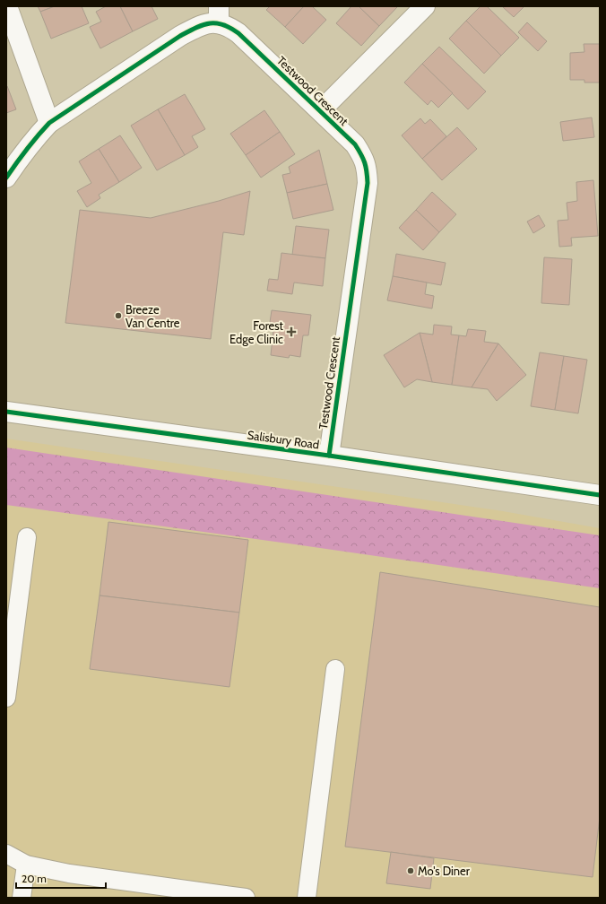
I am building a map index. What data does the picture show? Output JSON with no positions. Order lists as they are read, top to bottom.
{
  "streets": {
    "street": ["Testwood Crescent", "Salisbury Road"]
  },
  "crossings": [
    ["Testwood Crescent", "Salisbury Road"]
  ],
  "places": {
    "other": ["Breeze Van Centre", "Mo's Diner"],
    "health": ["Forest Edge Clinic"]
  },
  "scale_bar": "20 m"
}
